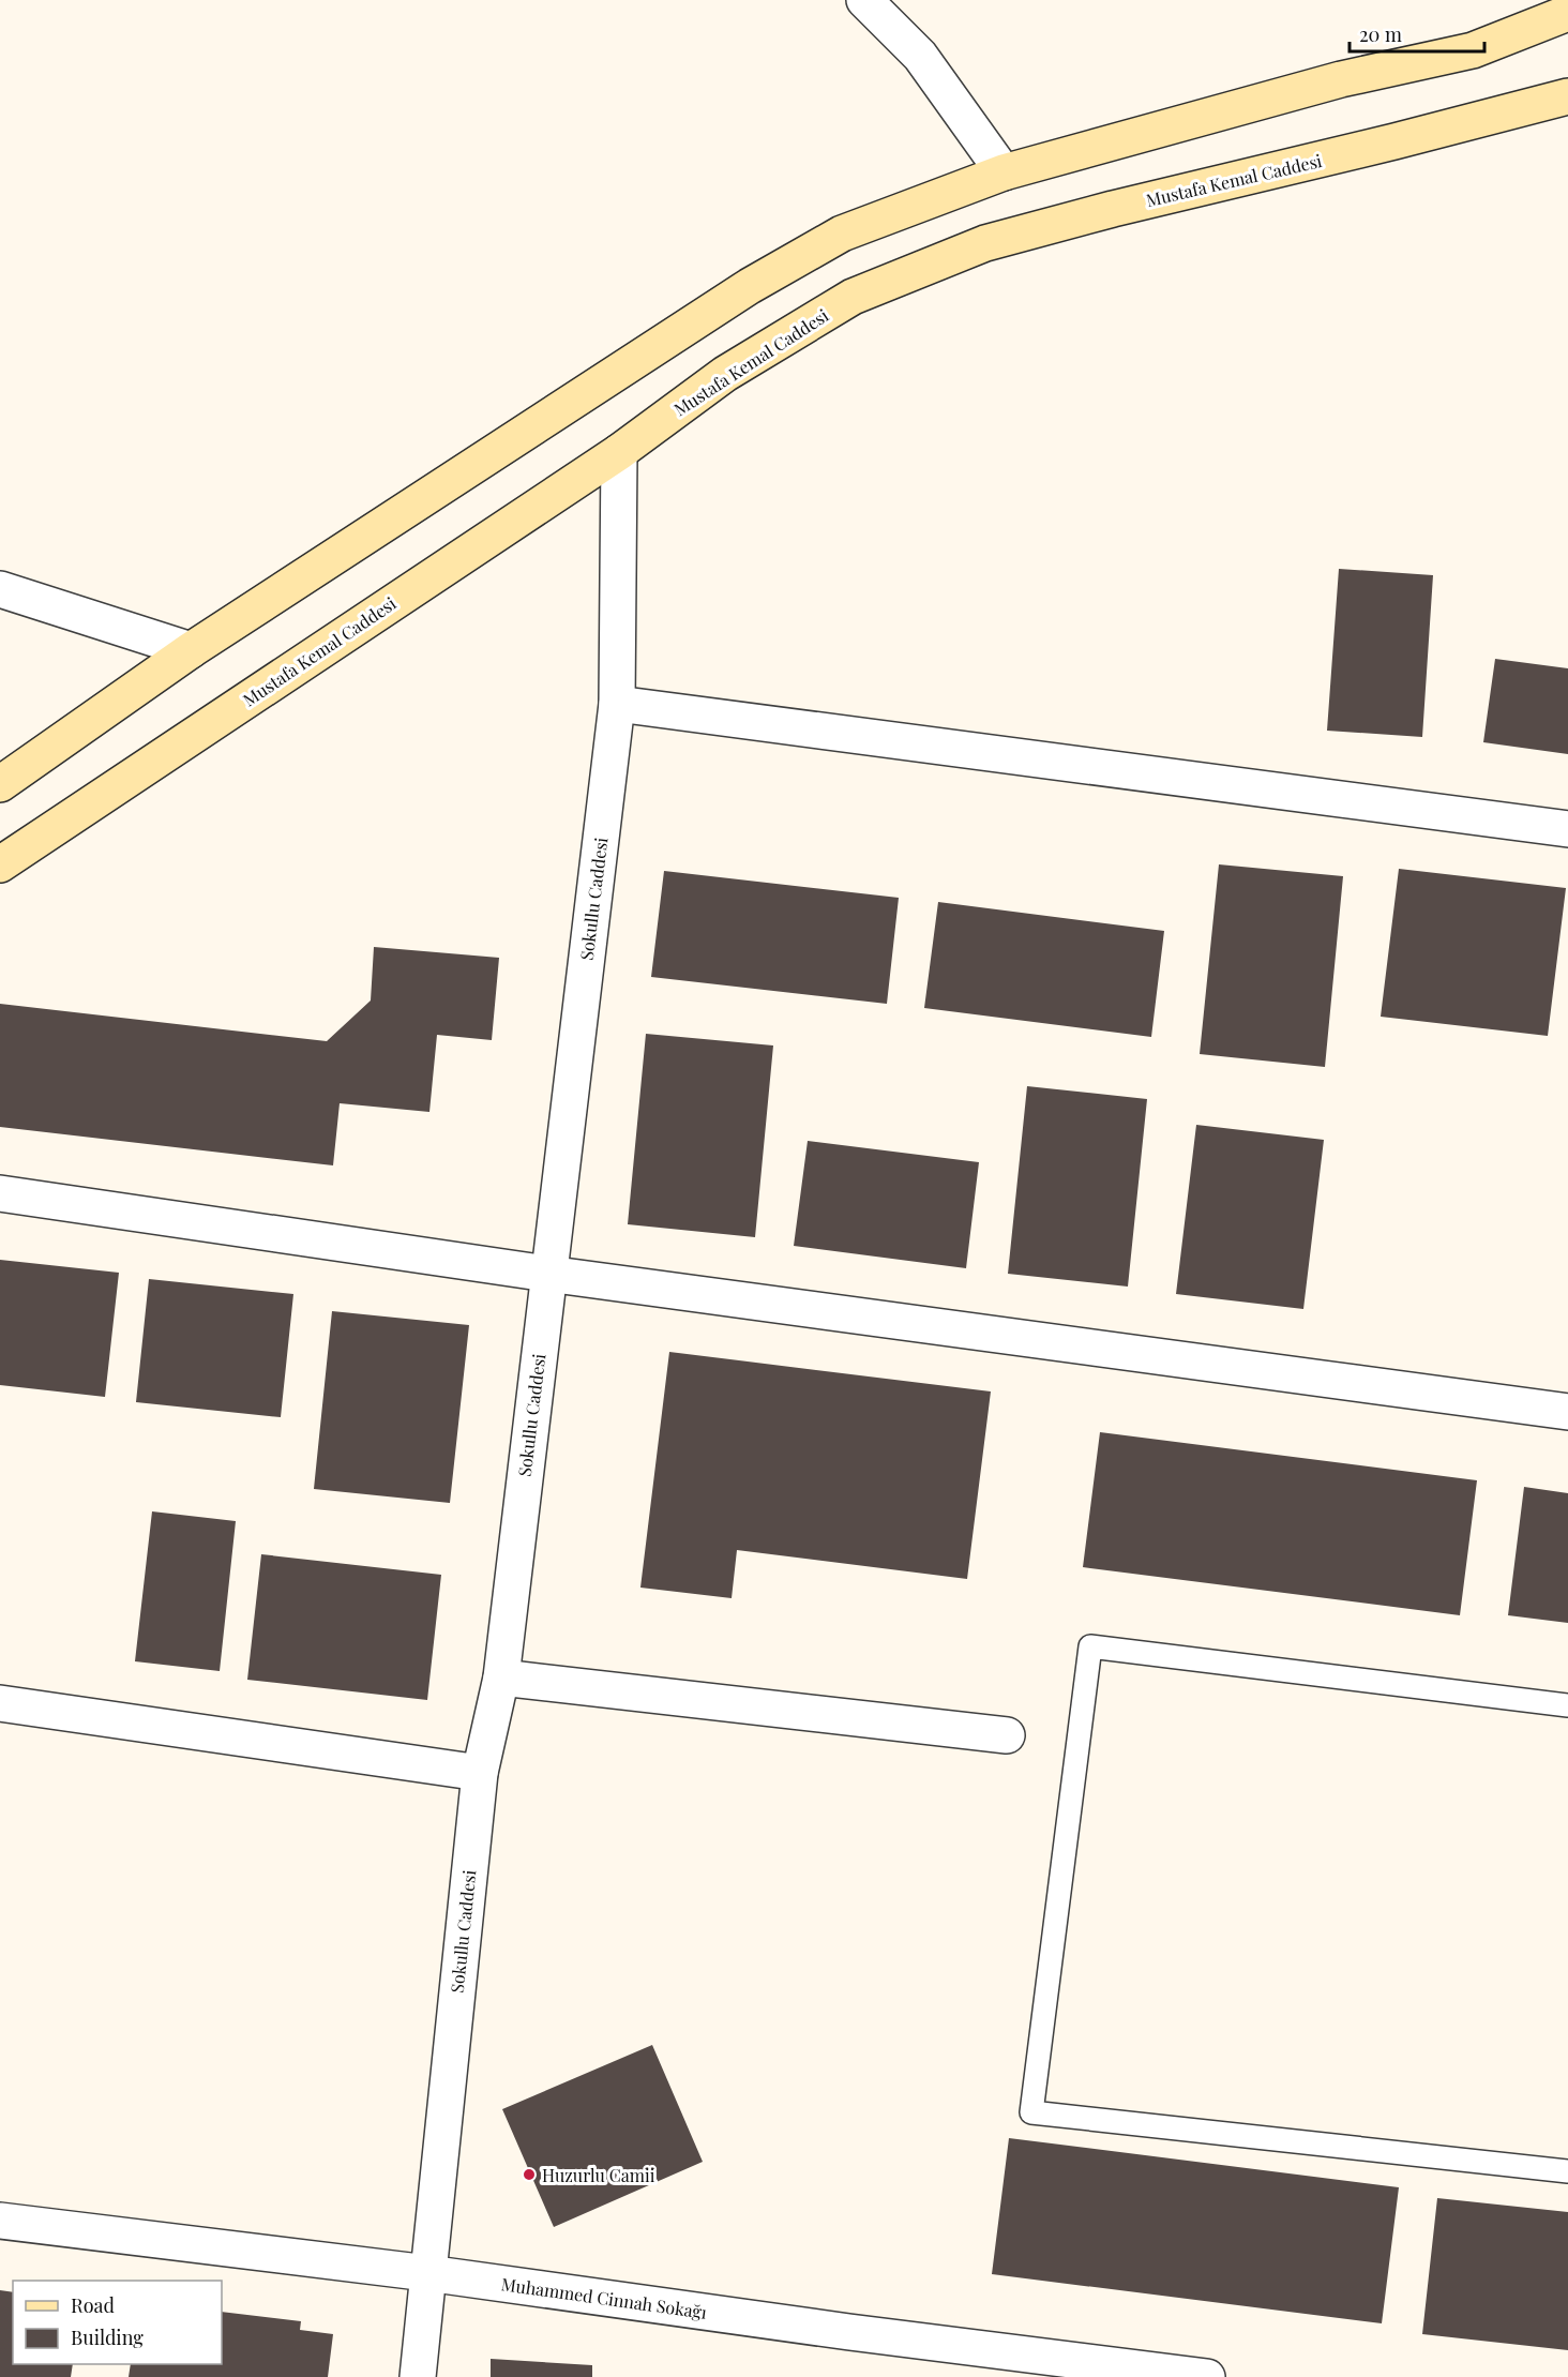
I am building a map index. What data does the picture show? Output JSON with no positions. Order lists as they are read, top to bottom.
{
  "streets": {
    "main road": ["Mustafa Kemal Caddesi"],
    "street": ["Sokullu Caddesi", "Muhammed Cinnah Sokağı"]
  },
  "crossings": [
    ["Mustafa Kemal Caddesi", "Sokullu Caddesi"],
    ["Sokullu Caddesi", "Muhammed Cinnah Sokağı"]
  ],
  "places": ["Huzurlu Camii"],
  "legend": ["Road", "Building"],
  "scale_bar": "20 m"
}
